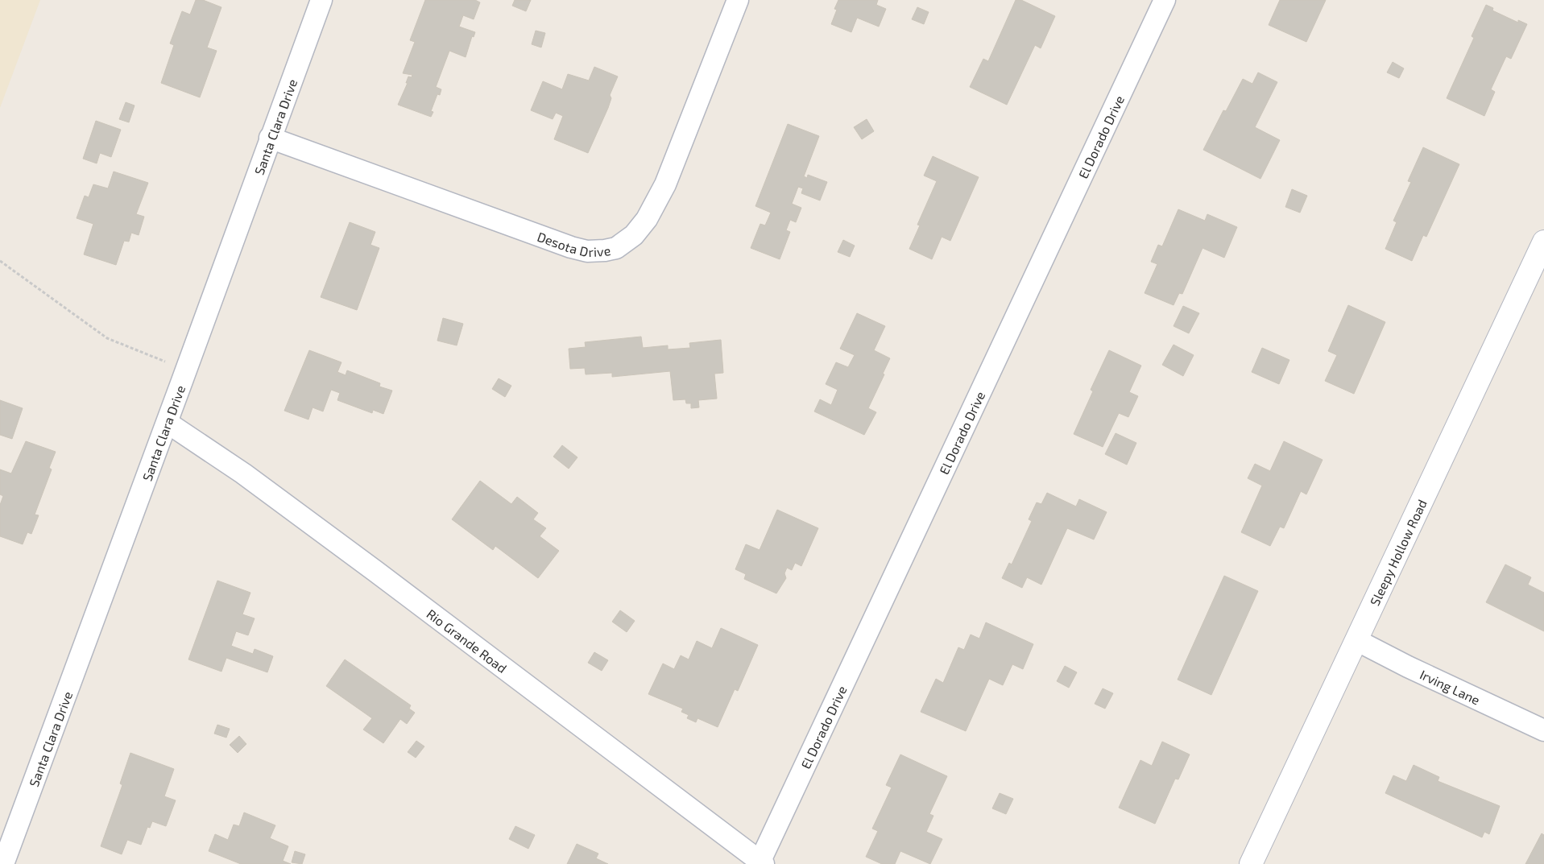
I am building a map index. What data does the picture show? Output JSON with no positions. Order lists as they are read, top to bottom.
{
  "streets": {
    "street": [
      "Santa Clara Drive",
      "El Dorado Drive",
      "Desota Drive",
      "Sleepy Hollow Road",
      "Rio Grande Road",
      "Irving Lane"
    ]
  },
  "crossings": [
    ["Santa Clara Drive", "Desota Drive"],
    ["Santa Clara Drive", "Rio Grande Road"],
    ["El Dorado Drive", "Rio Grande Road"],
    ["Sleepy Hollow Road", "Irving Lane"]
  ]
}
